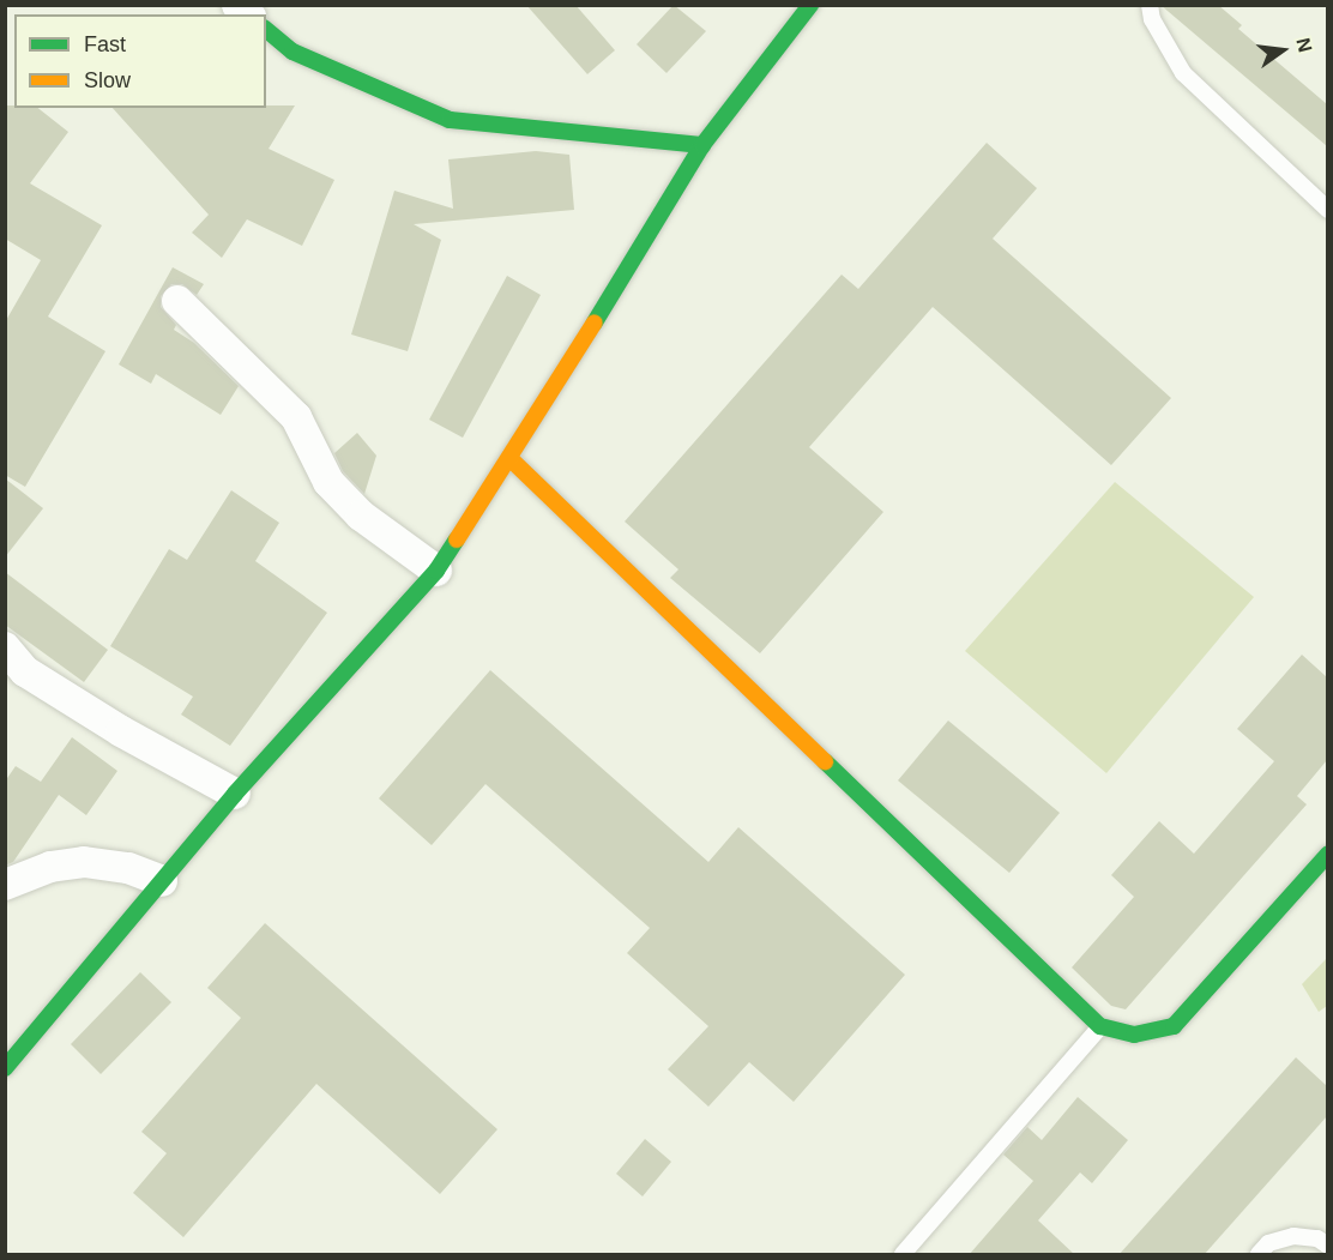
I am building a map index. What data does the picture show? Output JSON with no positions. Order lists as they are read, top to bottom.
{
  "legend": ["Fast", "Slow"],
  "north": "right"
}
